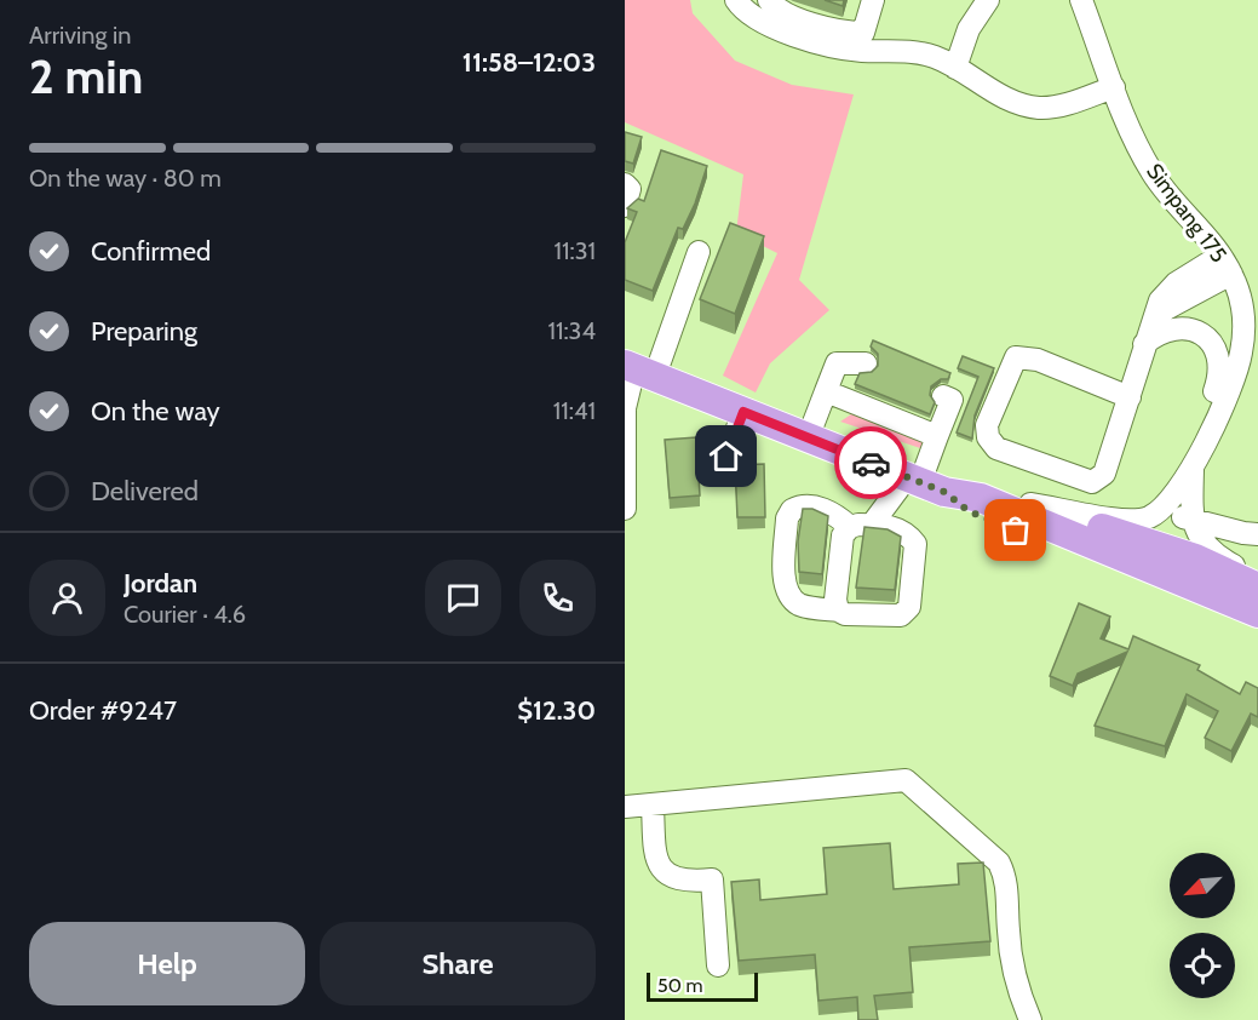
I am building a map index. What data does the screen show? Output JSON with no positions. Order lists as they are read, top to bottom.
{
  "streets": {
    "street": ["Simpang 175"]
  },
  "scale_bar": "50 m",
  "north": "bottom left",
  "page": {
    "heading": ["2 min", "Arriving in", "11:58–12:03"],
    "panel": [
      "Jordan",
      "Courier · 4.6",
      "Order #9247",
      "$12.30"
    ],
    "bar": "On the way · 80 m",
    "list": [
      ["Confirmed", "11:31"],
      ["Preparing", "11:34"],
      ["On the way", "11:41"],
      "Delivered"
    ],
    "buttons": ["Help", "Share"],
    "scale": "50 m"
  }
}
